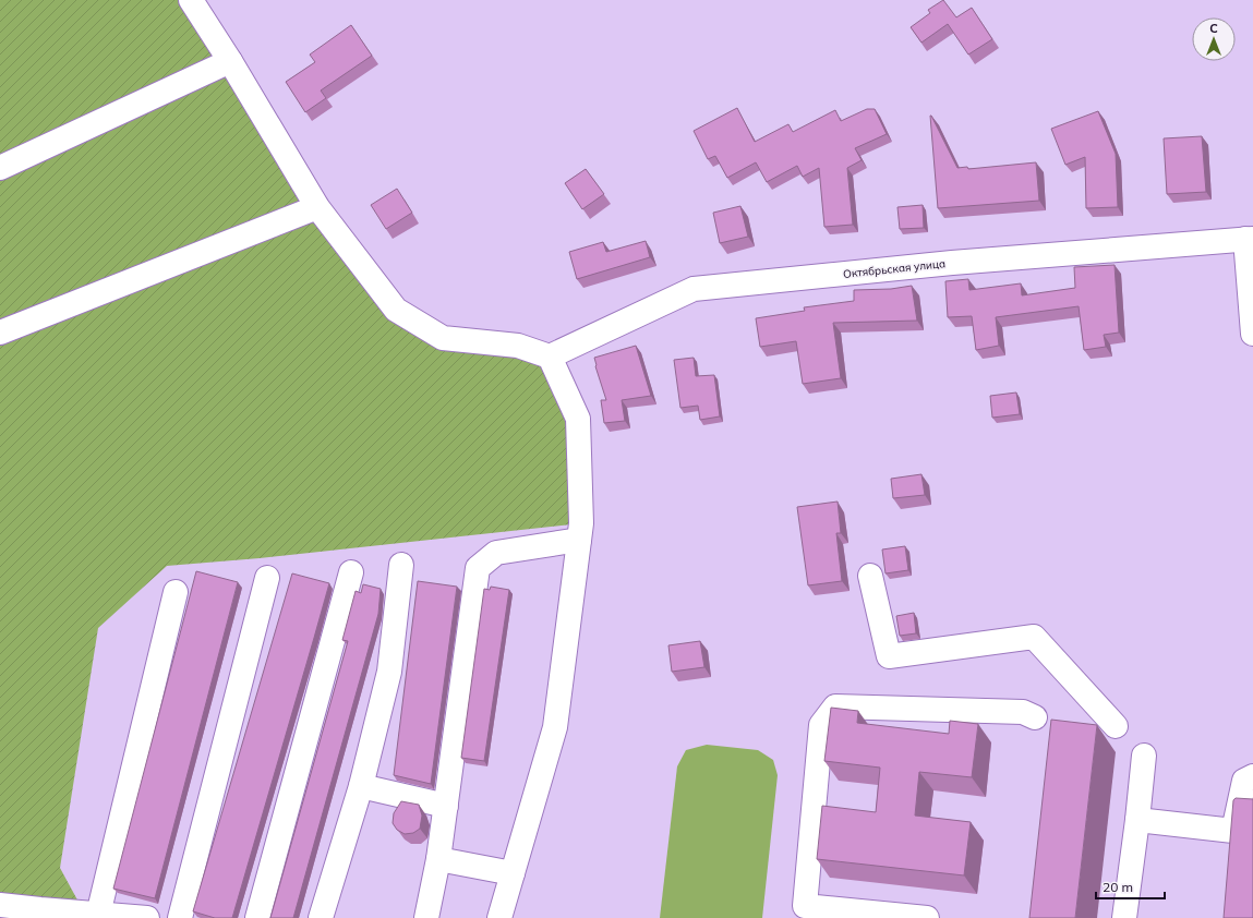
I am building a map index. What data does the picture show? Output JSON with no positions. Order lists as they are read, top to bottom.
{
  "streets": {
    "street": ["Октябрьская улица"]
  },
  "scale_bar": "20 m",
  "north": "top"
}
